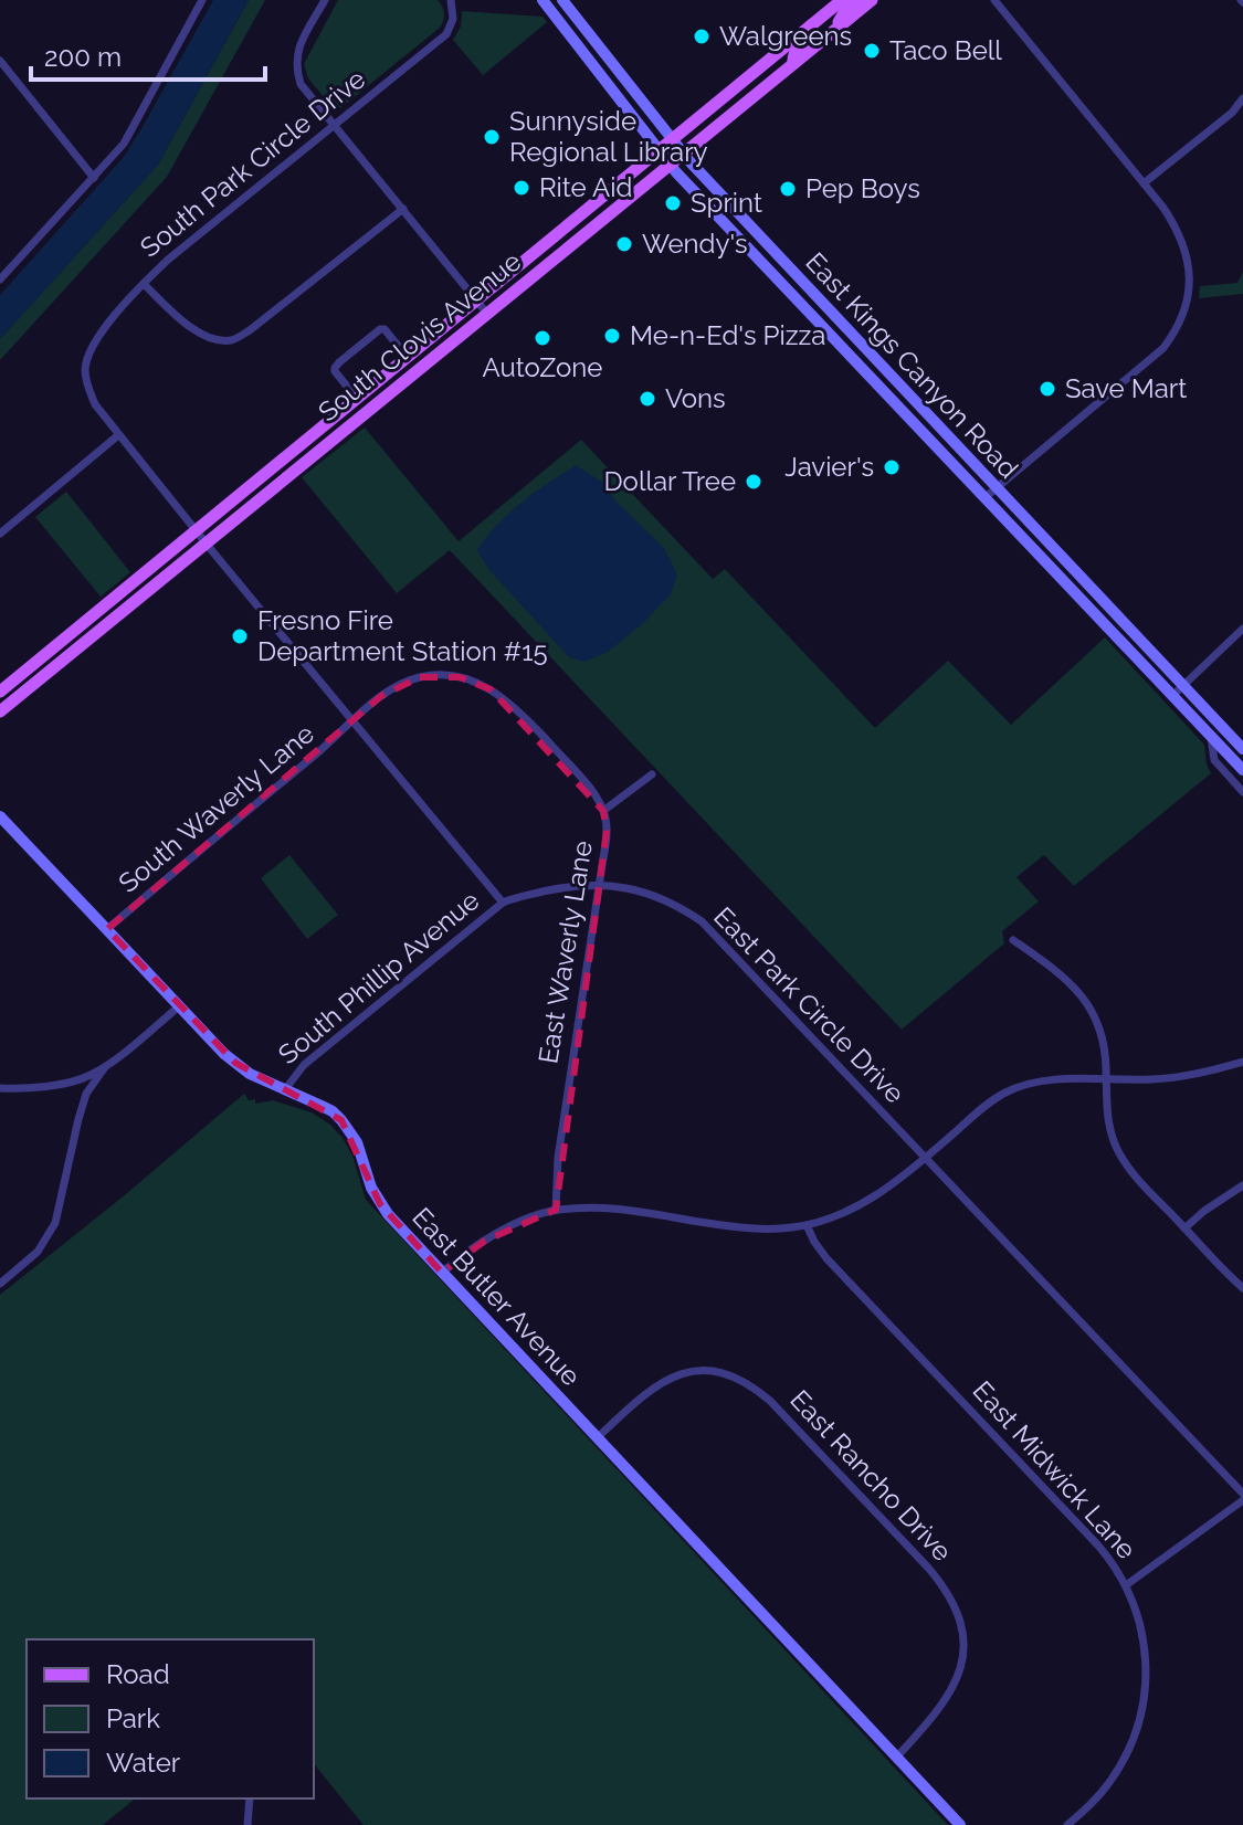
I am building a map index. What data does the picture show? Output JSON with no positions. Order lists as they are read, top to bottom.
{
  "streets": {
    "main road": ["South Clovis Avenue", "East Kings Canyon Road", "East Butler Avenue"],
    "street": [
      "South Park Circle Drive",
      "South Waverly Lane",
      "East Waverly Lane",
      "South Phillip Avenue",
      "East Park Circle Drive",
      "East Midwick Lane",
      "East Rancho Drive"
    ]
  },
  "crossings": [
    ["South Clovis Avenue", "East Kings Canyon Road"],
    ["South Waverly Lane", "East Waverly Lane"],
    ["South Waverly Lane", "East Butler Avenue"],
    ["East Waverly Lane", "East Park Circle Drive"],
    ["South Phillip Avenue", "East Park Circle Drive"],
    ["South Phillip Avenue", "East Butler Avenue"],
    ["East Butler Avenue", "East Rancho Drive"]
  ],
  "places": [
    "Walgreens",
    "Taco Bell",
    "Sunnyside Regional Library",
    "Rite Aid",
    "Pep Boys",
    "Sprint",
    "Wendy's",
    "Me-n-Ed's Pizza",
    "AutoZone",
    "Save Mart",
    "Vons",
    "Javier's",
    "Dollar Tree",
    "Fresno Fire Department Station #15"
  ],
  "legend": ["Road", "Park", "Water"],
  "scale_bar": "200 m"
}
